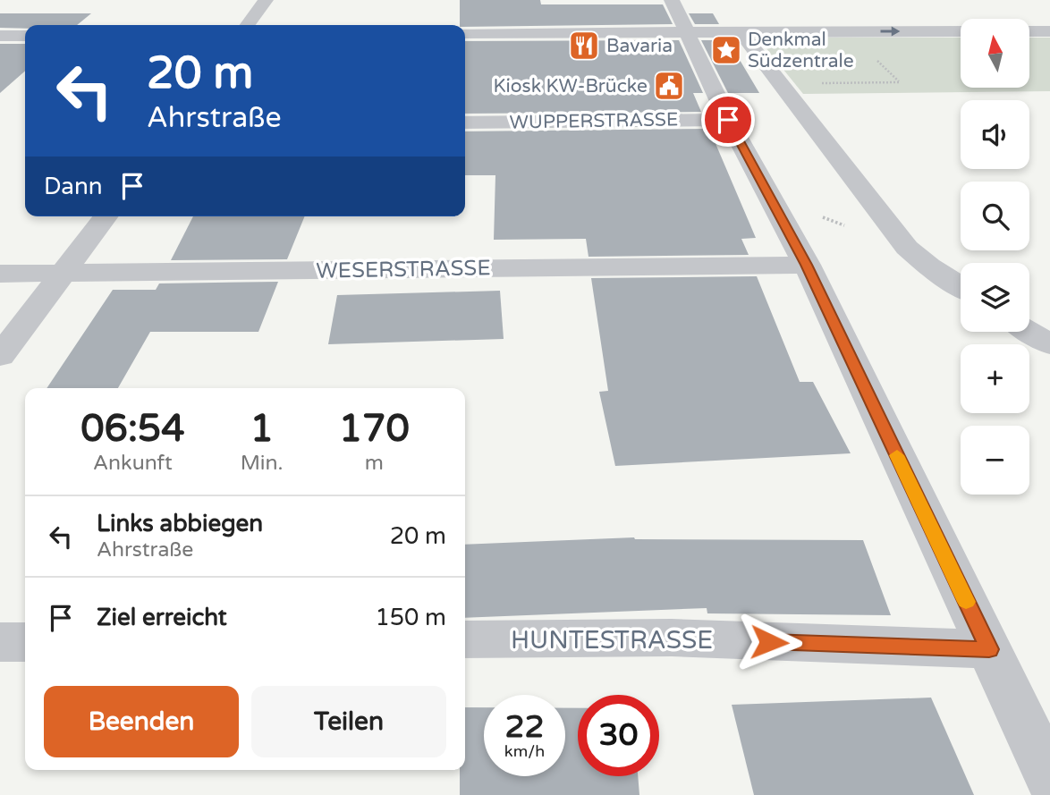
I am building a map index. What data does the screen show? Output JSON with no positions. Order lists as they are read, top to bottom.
{
  "streets": {
    "street": ["WUPPERSTRASSE", "WESERSTRASSE", "HUNTESTRASSE"]
  },
  "places": {
    "restaurant": ["Bavaria"],
    "place": ["Denkmal Südzentrale"],
    "public building": ["Kiosk KW-Brücke"]
  },
  "north": "top",
  "page": {
    "map_buttons": ["+", "−"],
    "turn": ["20 m", "Ahrstraße"],
    "then": "Dann",
    "eta": [
      "06:54",
      "Ankunft",
      "1",
      "Min.",
      "170",
      "m"
    ],
    "list": [
      {
        "name": "Links abbiegen",
        "note": "Ahrstraße",
        "value": "20 m"
      },
      {
        "name": "Ziel erreicht",
        "value": "150 m"
      }
    ],
    "buttons": ["Beenden", "Teilen"],
    "speed": "22 km/h",
    "limit": "30"
  }
}
